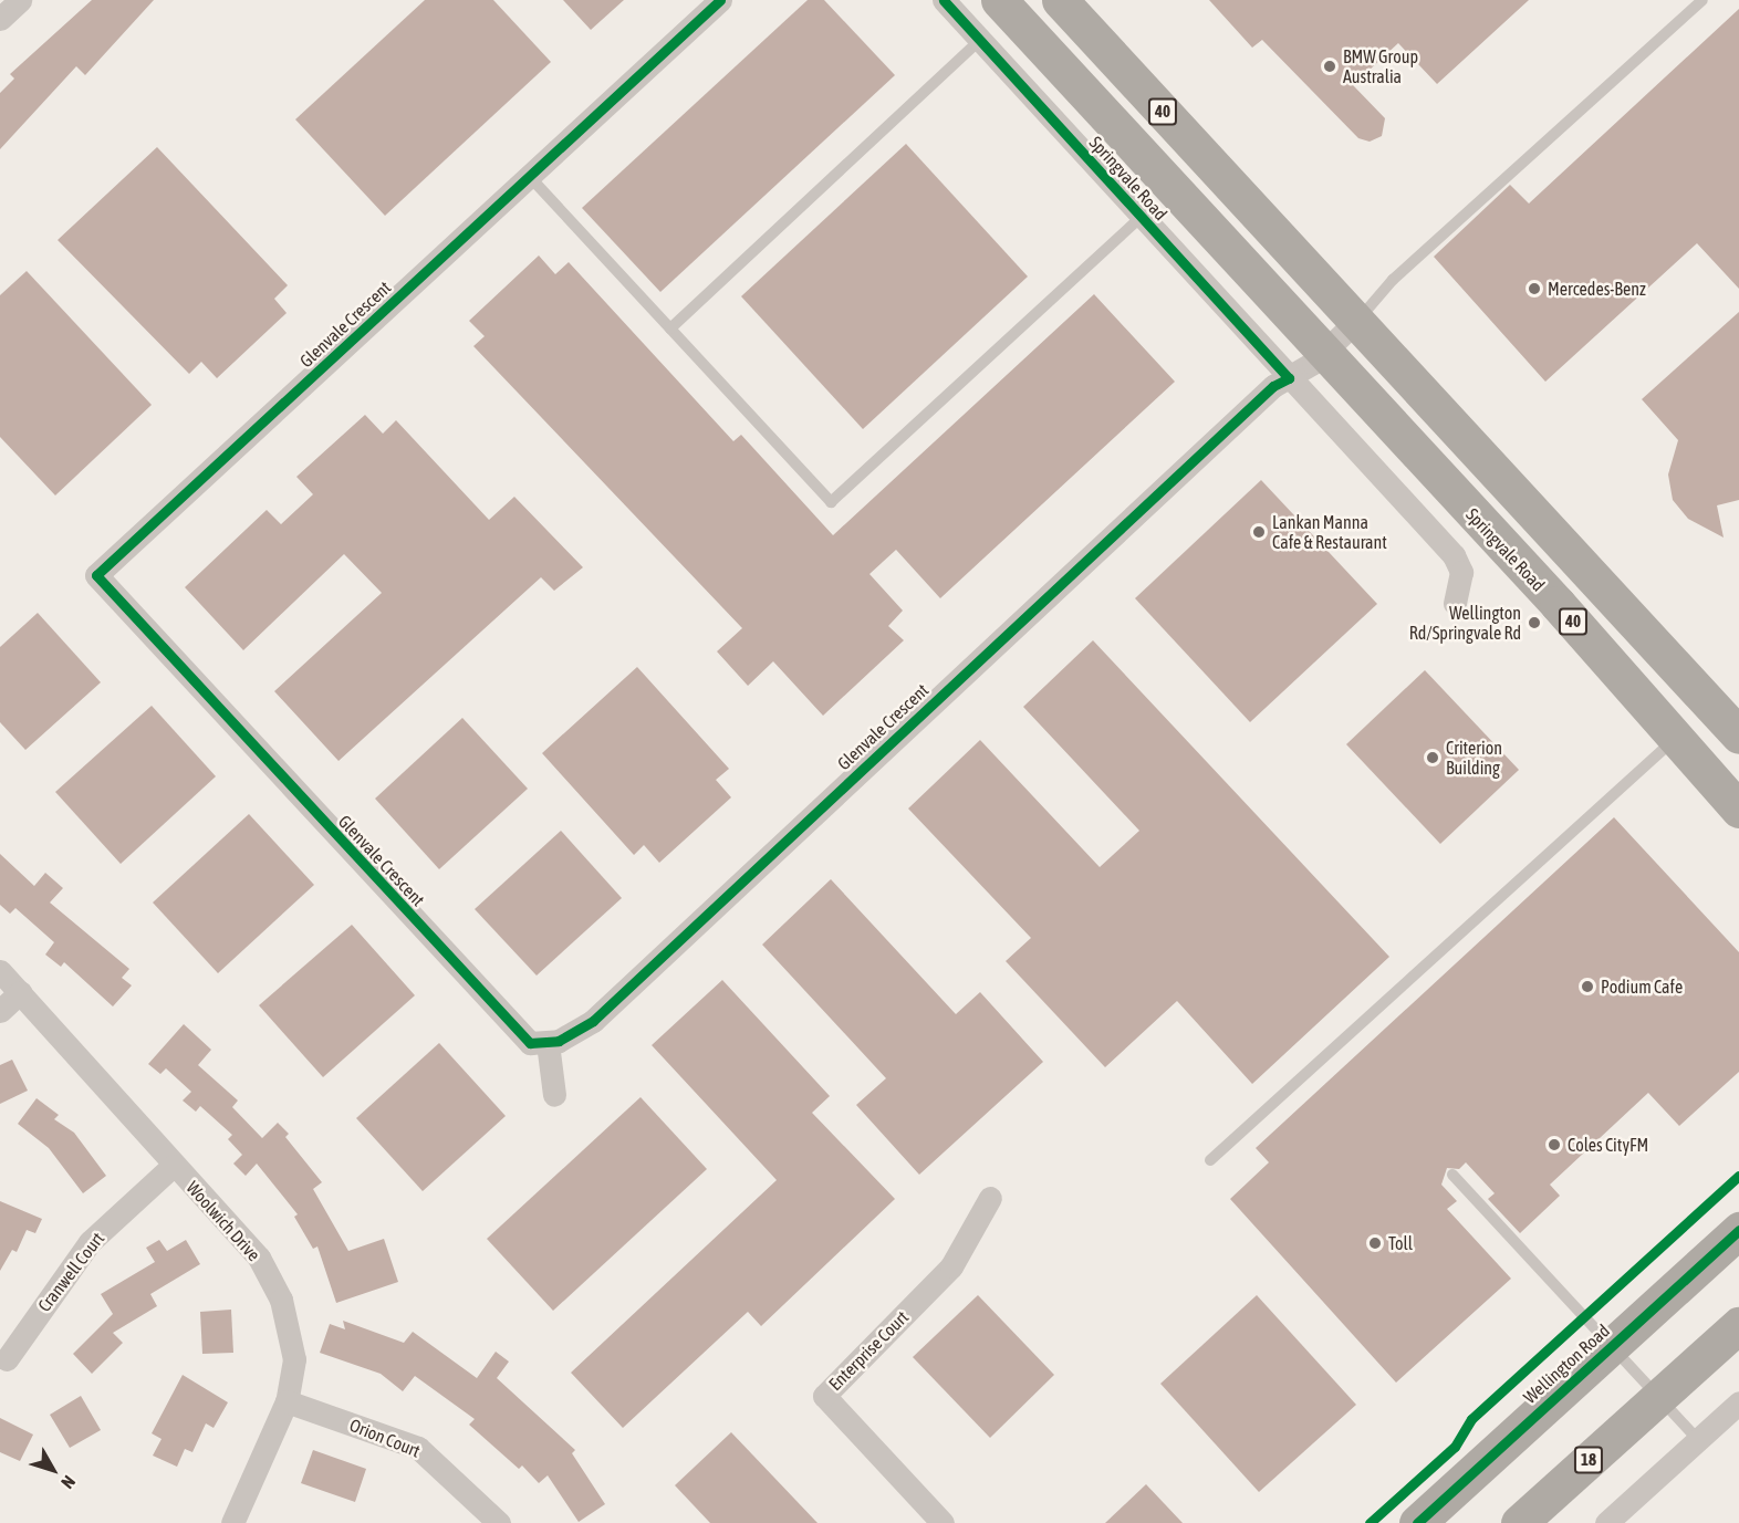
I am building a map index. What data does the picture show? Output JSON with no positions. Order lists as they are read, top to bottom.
{
  "streets": {
    "highway": [
      "40",
      "Springvale Road",
      "Wellington Road",
      "18"
    ],
    "street": [
      "Glenvale Crescent",
      "Woolwich Drive",
      "Cranwell Court",
      "Enterprise Court",
      "Orion Court"
    ]
  },
  "crossings": [
    ["40", "Glenvale Crescent"],
    ["Springvale Road", "Glenvale Crescent"],
    ["Woolwich Drive", "Cranwell Court"],
    ["Woolwich Drive", "Orion Court"]
  ],
  "places": [
    "BMW Group Australia",
    "Mercedes-Benz",
    "Lankan Manna Cafe & Restaurant",
    "Wellington Rd/Springvale Rd",
    "Criterion Building",
    "Podium Cafe",
    "Coles CityFM",
    "Toll"
  ],
  "north": "bottom right"
}
